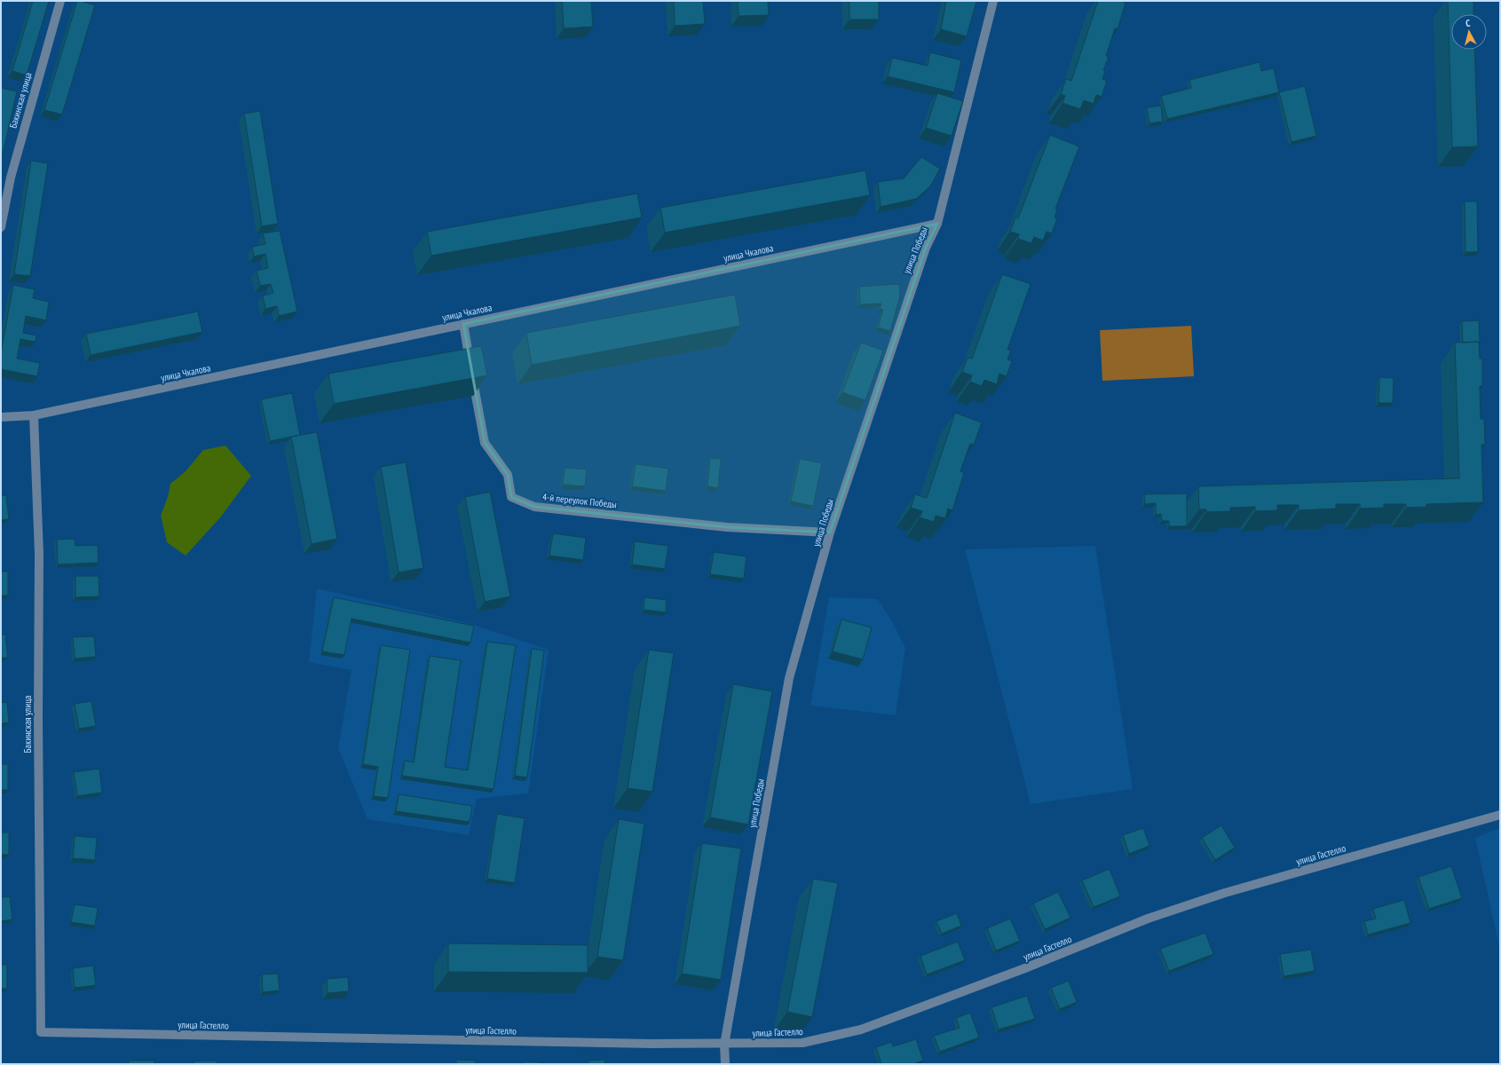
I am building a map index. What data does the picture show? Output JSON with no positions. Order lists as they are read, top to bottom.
{
  "streets": {
    "street": [
      "Бакинская улица",
      "улица Победы",
      "улица Чкалова",
      "4-й переулок Победы",
      "улица Гастелло"
    ]
  },
  "crossings": [
    ["Бакинская улица", "улица Чкалова"],
    ["Бакинская улица", "улица Гастелло"],
    ["улица Победы", "улица Чкалова"],
    ["улица Победы", "4-й переулок Победы"],
    ["улица Победы", "улица Гастелло"],
    ["улица Чкалова", "4-й переулок Победы"]
  ],
  "north": "top"
}
